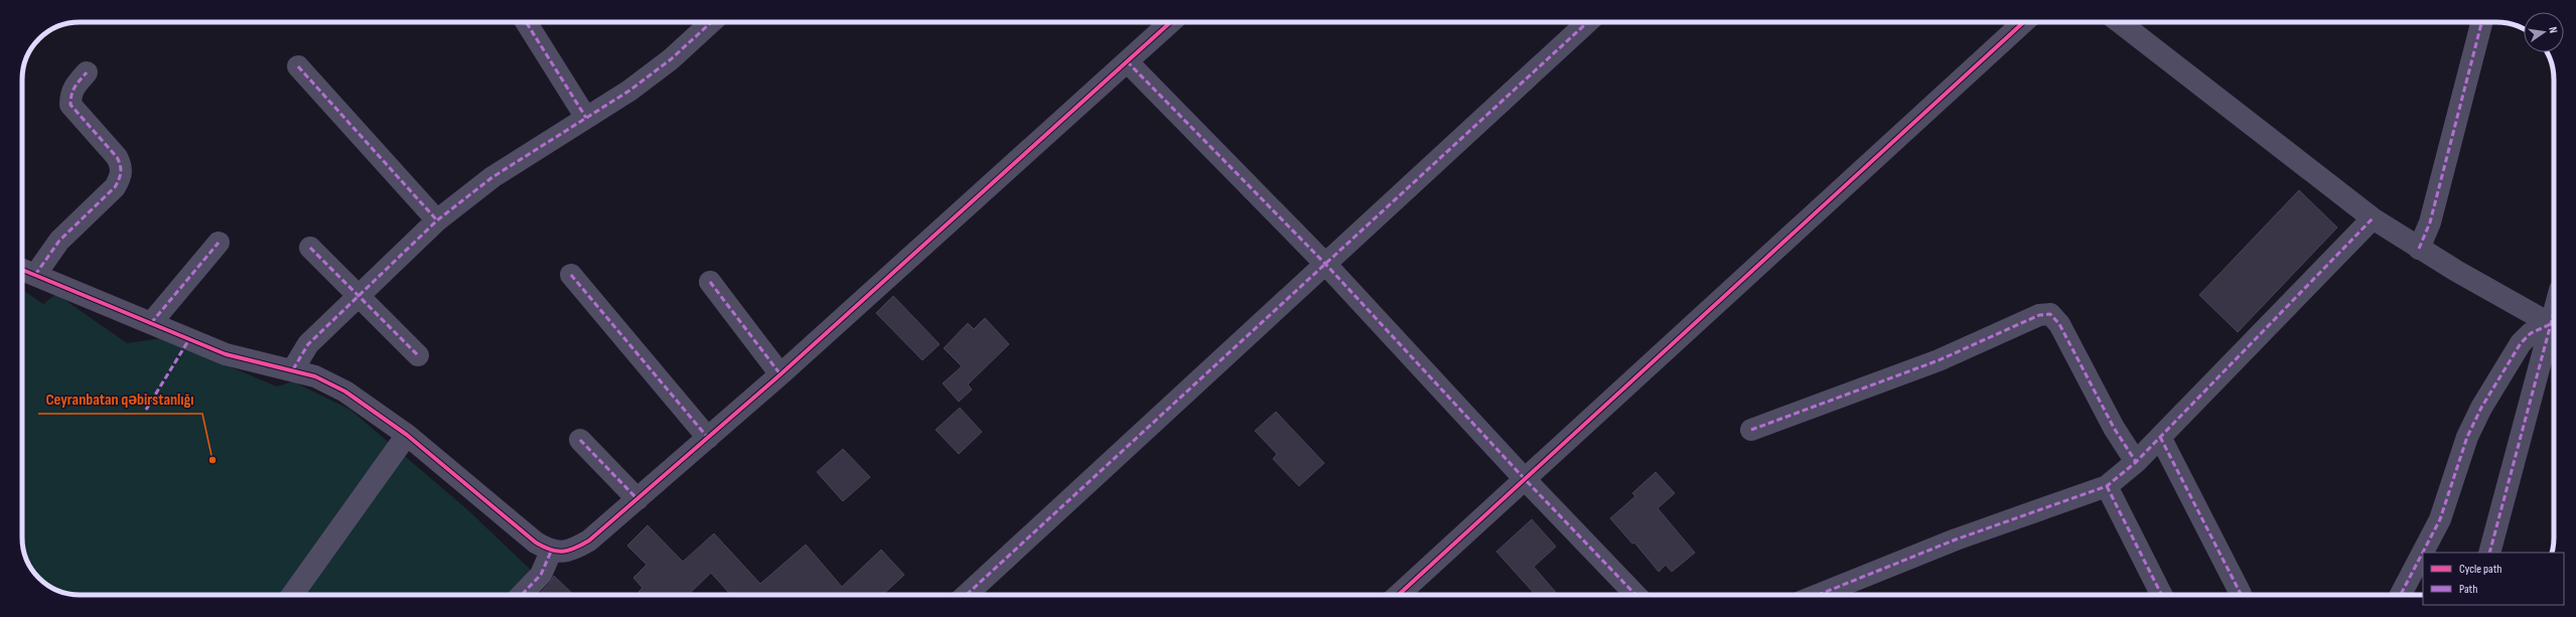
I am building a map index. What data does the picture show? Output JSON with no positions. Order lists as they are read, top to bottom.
{
  "places": ["Ceyranbatan qəbirstanlığı"],
  "legend": ["Cycle path", "Path"],
  "north": "right"
}
